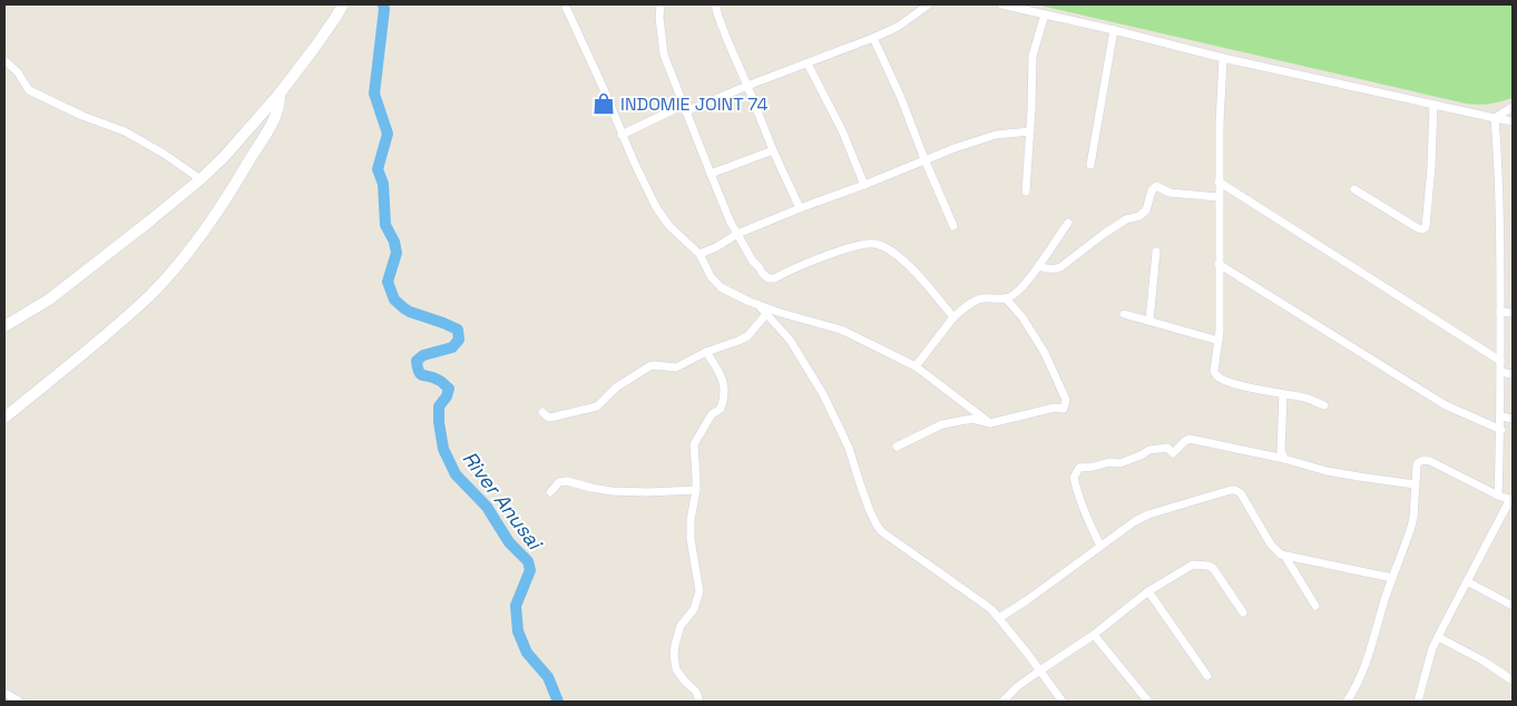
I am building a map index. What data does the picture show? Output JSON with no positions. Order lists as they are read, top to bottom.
{
  "water": ["River Anusai"],
  "places": {
    "shop": ["INDOMIE JOINT 74"]
  }
}
